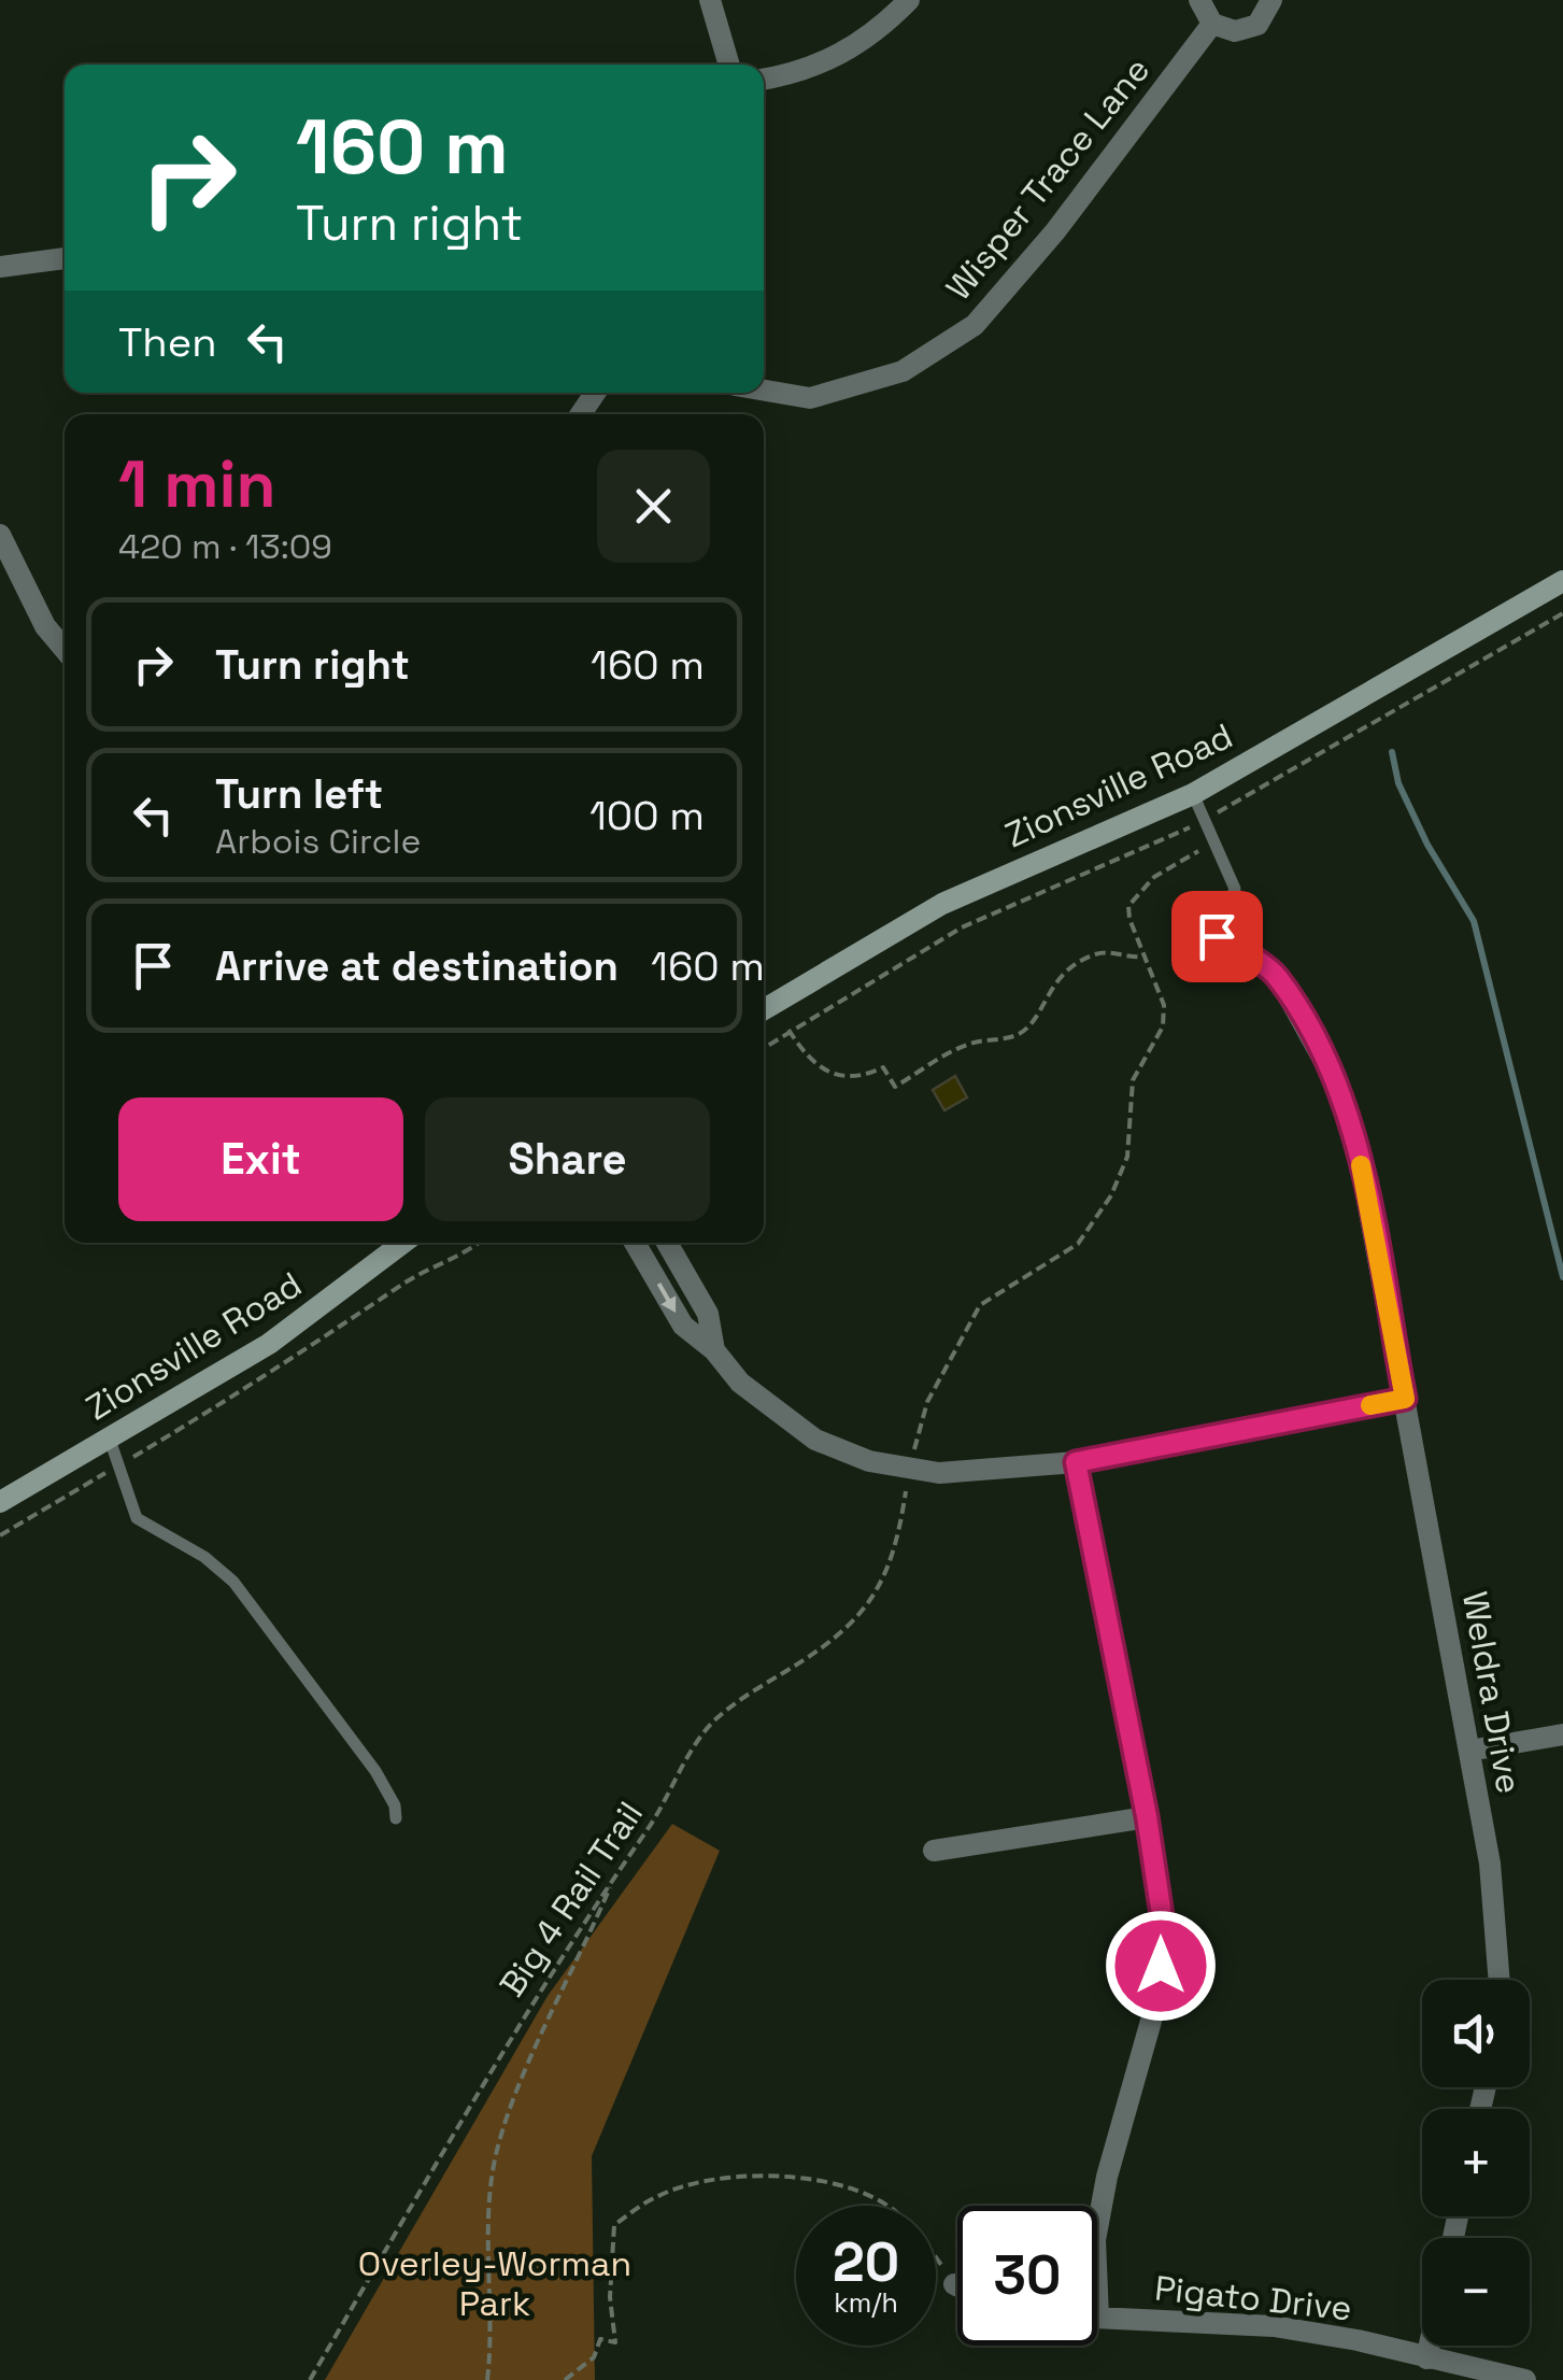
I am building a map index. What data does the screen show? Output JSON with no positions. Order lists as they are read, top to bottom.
{
  "streets": {
    "main road": ["Zionsville Road"],
    "street": ["Wisper Trace Lane", "Weldra Drive", "Pigato Drive"],
    "path": ["Big 4 Rail Trail"]
  },
  "parks": ["Overley-Worman Park"],
  "page": {
    "turn": ["160 m", "Turn right"],
    "then": "Then",
    "heading": ["1 min", "420 m · 13:09"],
    "list": [
      {
        "name": "Turn right",
        "value": "160 m"
      },
      {
        "name": "Turn left",
        "note": "Arbois Circle",
        "value": "100 m"
      },
      {
        "name": "Arrive at destination",
        "value": "160 m"
      }
    ],
    "buttons": ["Exit", "Share"],
    "map_buttons": ["+", "−"],
    "speed": "20 km/h",
    "limit": "30"
  }
}
